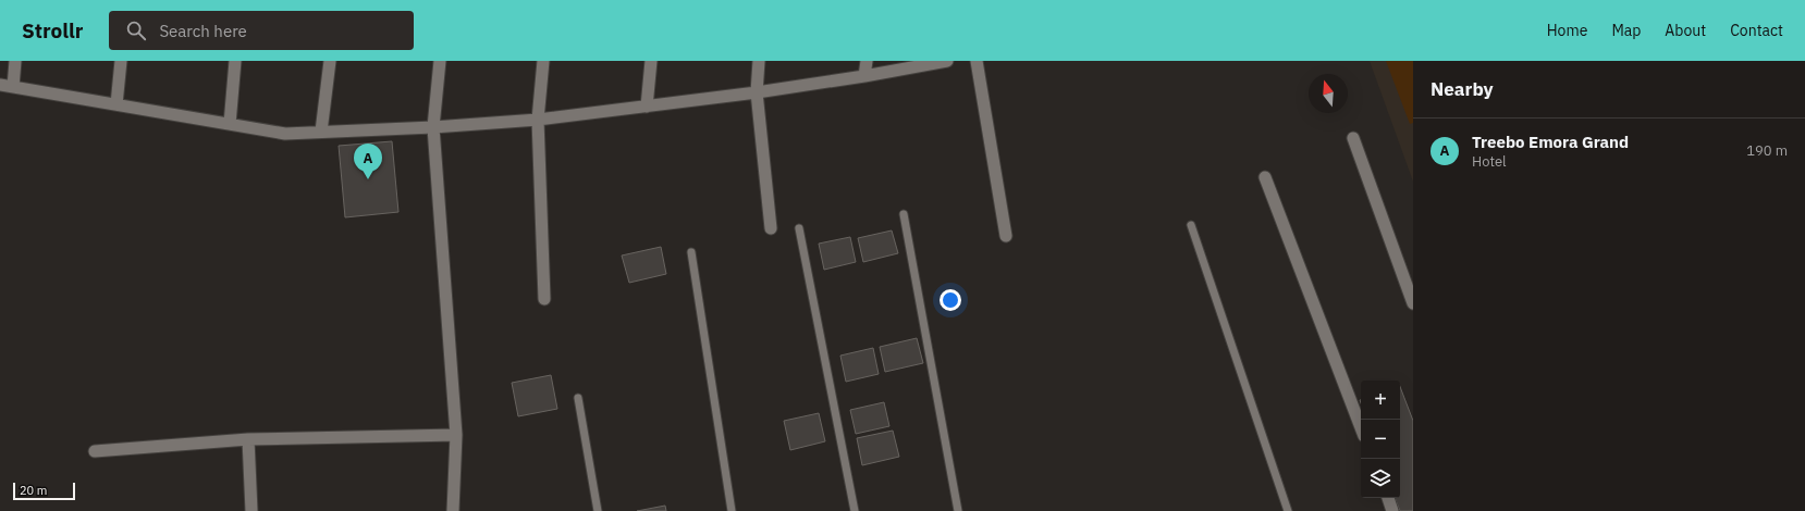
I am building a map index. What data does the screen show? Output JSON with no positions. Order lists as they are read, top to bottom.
{
  "scale_bar": "20 m",
  "north": "top",
  "page": {
    "header": "Strollr",
    "search": "Search here",
    "nav": [
      "Home",
      "Map",
      "About",
      "Contact"
    ],
    "heading": "Nearby",
    "list": [
      {
        "mark": "A",
        "name": "Treebo Emora Grand",
        "note": "Hotel",
        "value": "190 m"
      }
    ],
    "pins": "A",
    "map_buttons": ["+", "−"],
    "scale": "20 m"
  }
}
